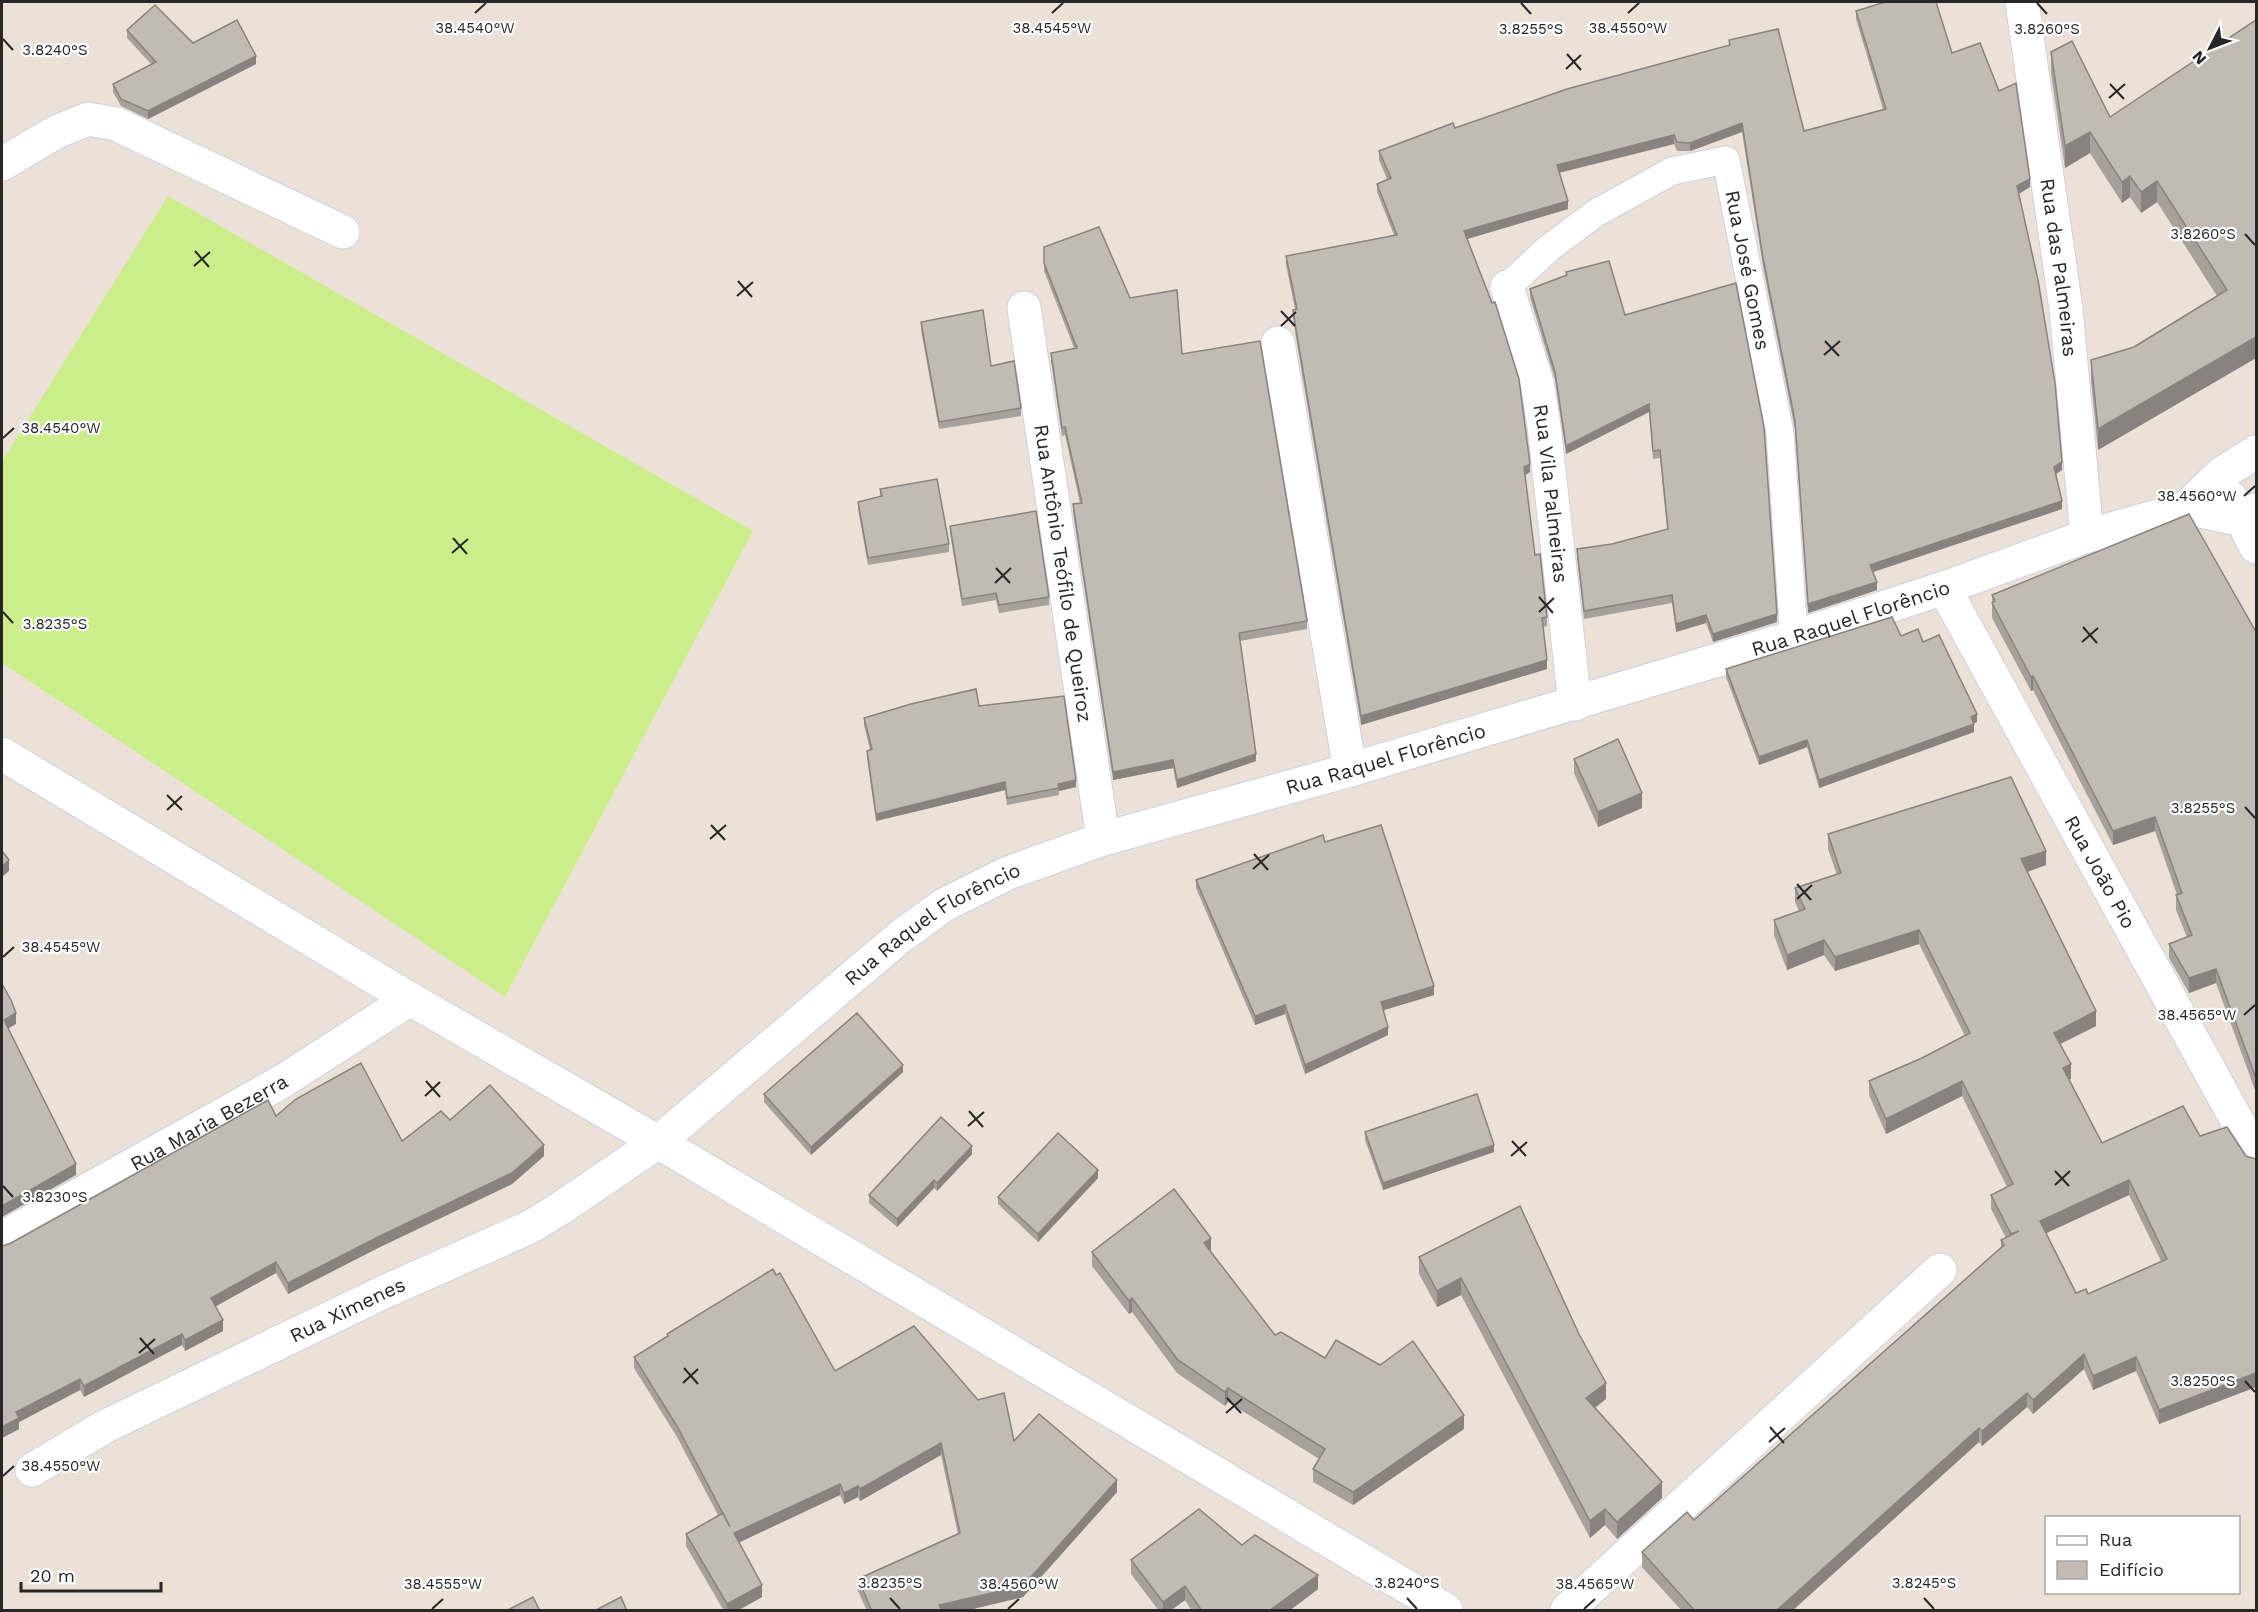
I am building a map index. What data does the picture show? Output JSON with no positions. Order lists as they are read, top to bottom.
{
  "streets": {
    "street": [
      "Rua das Palmeiras",
      "Rua Vila Palmeiras",
      "Rua Antônio Teófilo de Queiroz",
      "Rua Raquel Florêncio",
      "Rua João Pio",
      "Rua Maria Bezerra",
      "Rua Ximenes"
    ],
    "lane": ["Rua José Gomes"]
  },
  "crossings": [
    ["Rua das Palmeiras", "Rua Raquel Florêncio"],
    ["Rua José Gomes", "Rua Vila Palmeiras"],
    ["Rua José Gomes", "Rua Raquel Florêncio"],
    ["Rua Vila Palmeiras", "Rua Raquel Florêncio"],
    ["Rua Antônio Teófilo de Queiroz", "Rua Raquel Florêncio"],
    ["Rua Raquel Florêncio", "Rua João Pio"],
    ["Rua Raquel Florêncio", "Rua Ximenes"]
  ],
  "legend": ["Rua", "Edifício"],
  "scale_bar": "20 m",
  "north": "bottom left",
  "coordinates": [
    "38.4540°W",
    "38.4545°W",
    "38.4550°W",
    "3.8255°S",
    "3.8260°S",
    "3.8240°S",
    "38.4560°W",
    "3.8235°S",
    "38.4565°W",
    "3.8230°S",
    "3.8250°S",
    "3.8245°S",
    "38.4555°W"
  ]
}
